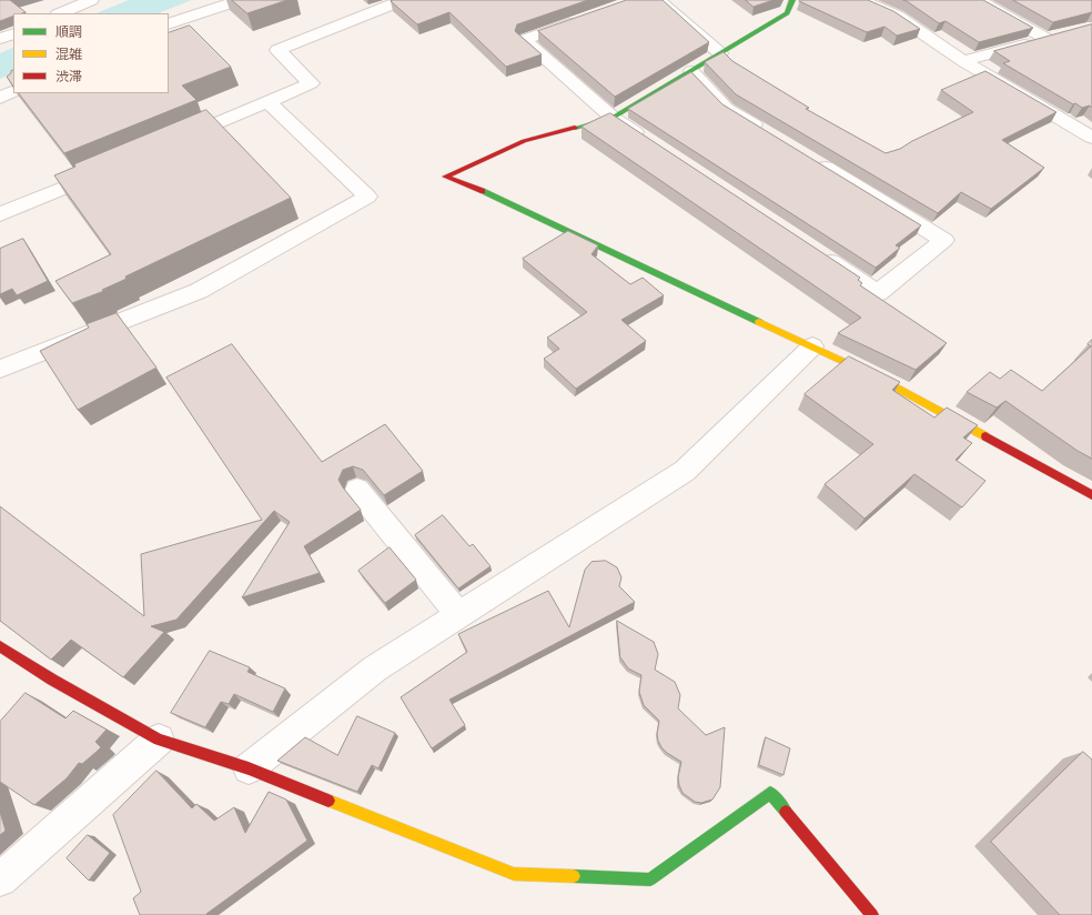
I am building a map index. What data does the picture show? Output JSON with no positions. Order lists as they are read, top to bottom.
{
  "legend": ["順調", "混雑", "渋滞"]
}
